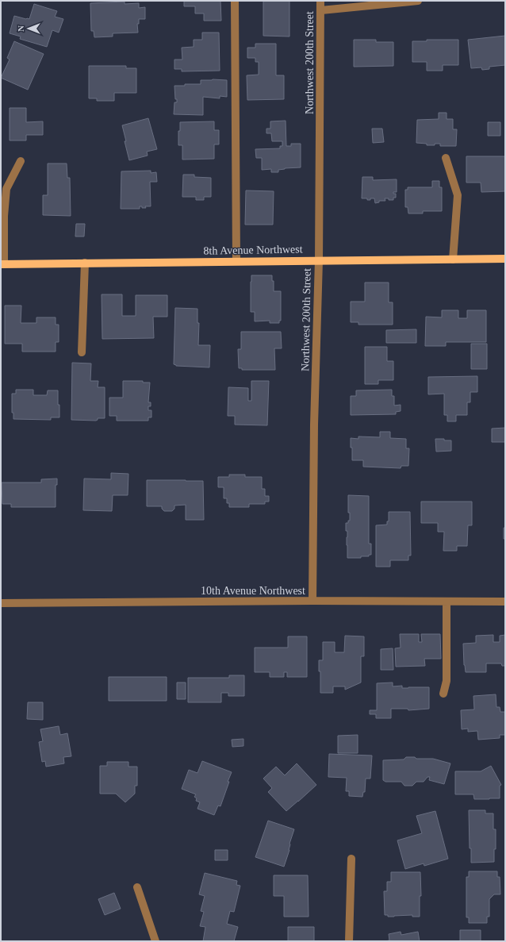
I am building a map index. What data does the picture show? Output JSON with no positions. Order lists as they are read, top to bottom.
{
  "streets": {
    "main road": ["8th Avenue Northwest"],
    "street": ["Northwest 200th Street", "10th Avenue Northwest"]
  },
  "crossings": [
    ["Northwest 200th Street", "8th Avenue Northwest"],
    ["Northwest 200th Street", "10th Avenue Northwest"]
  ],
  "north": "left"
}
